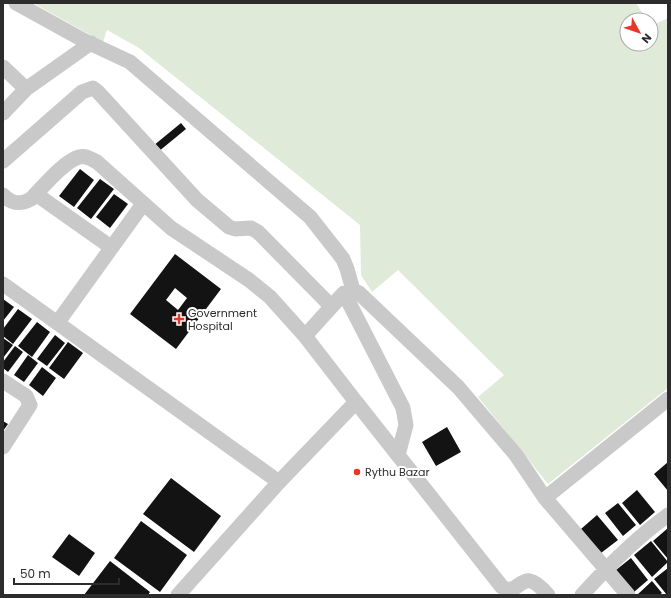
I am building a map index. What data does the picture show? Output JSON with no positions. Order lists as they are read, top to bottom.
{
  "places": {
    "health": ["Government Hospital"],
    "other": ["Rythu Bazar"]
  },
  "scale_bar": "50 m",
  "north": "bottom right"
}
